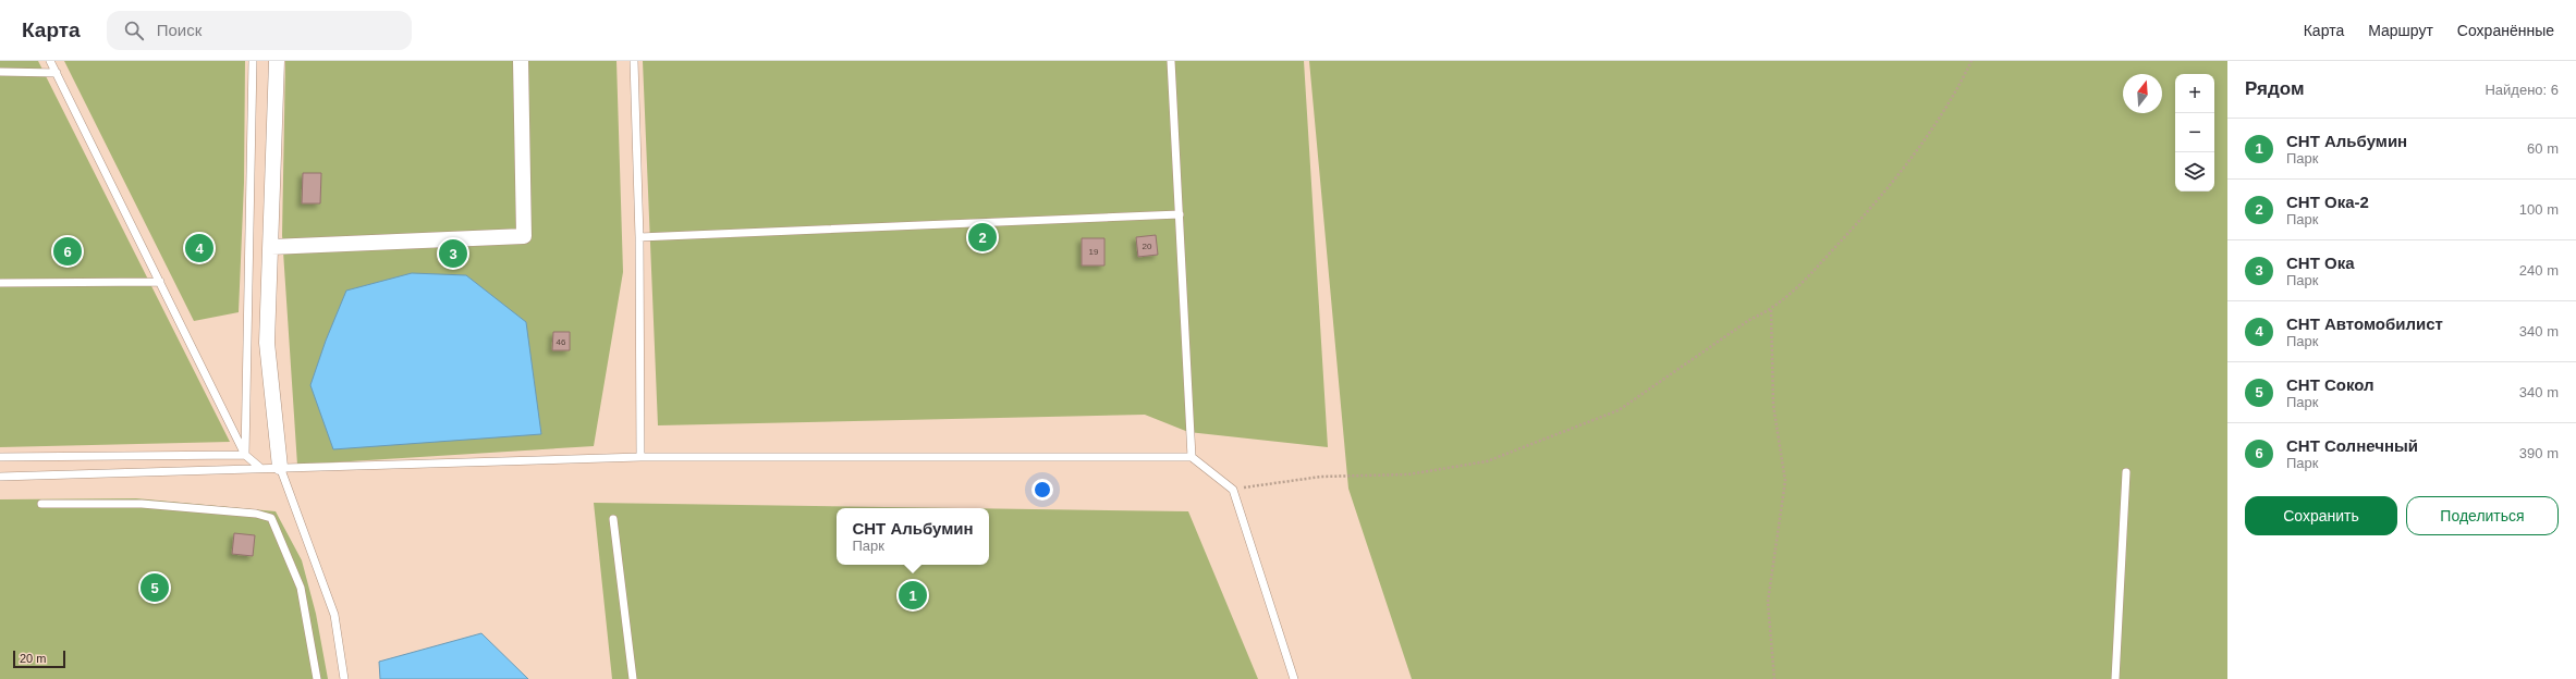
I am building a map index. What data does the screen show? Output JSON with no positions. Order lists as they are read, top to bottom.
{
  "house_numbers": ["20", "19", "46"],
  "scale_bar": "20 m",
  "north": "top",
  "page": {
    "header": "Карта",
    "search": "Поиск",
    "nav": ["Карта", "Маршрут", "Сохранённые"],
    "heading": ["Рядом", "Найдено: 6"],
    "map_buttons": ["+", "−"],
    "list": [
      {
        "mark": "1",
        "name": "СНТ Альбумин",
        "note": "Парк",
        "value": "60 m"
      },
      {
        "mark": "2",
        "name": "СНТ Ока-2",
        "note": "Парк",
        "value": "100 m"
      },
      {
        "mark": "3",
        "name": "СНТ Ока",
        "note": "Парк",
        "value": "240 m"
      },
      {
        "mark": "4",
        "name": "СНТ Автомобилист",
        "note": "Парк",
        "value": "340 m"
      },
      {
        "mark": "5",
        "name": "СНТ Сокол",
        "note": "Парк",
        "value": "340 m"
      },
      {
        "mark": "6",
        "name": "СНТ Солнечный",
        "note": "Парк",
        "value": "390 m"
      }
    ],
    "pins": [
      "2",
      "4",
      "6",
      "3",
      "5",
      "1"
    ],
    "buttons": ["Сохранить", "Поделиться"],
    "popup": ["СНТ Альбумин", "Парк"],
    "scale": "20 m"
  }
}
